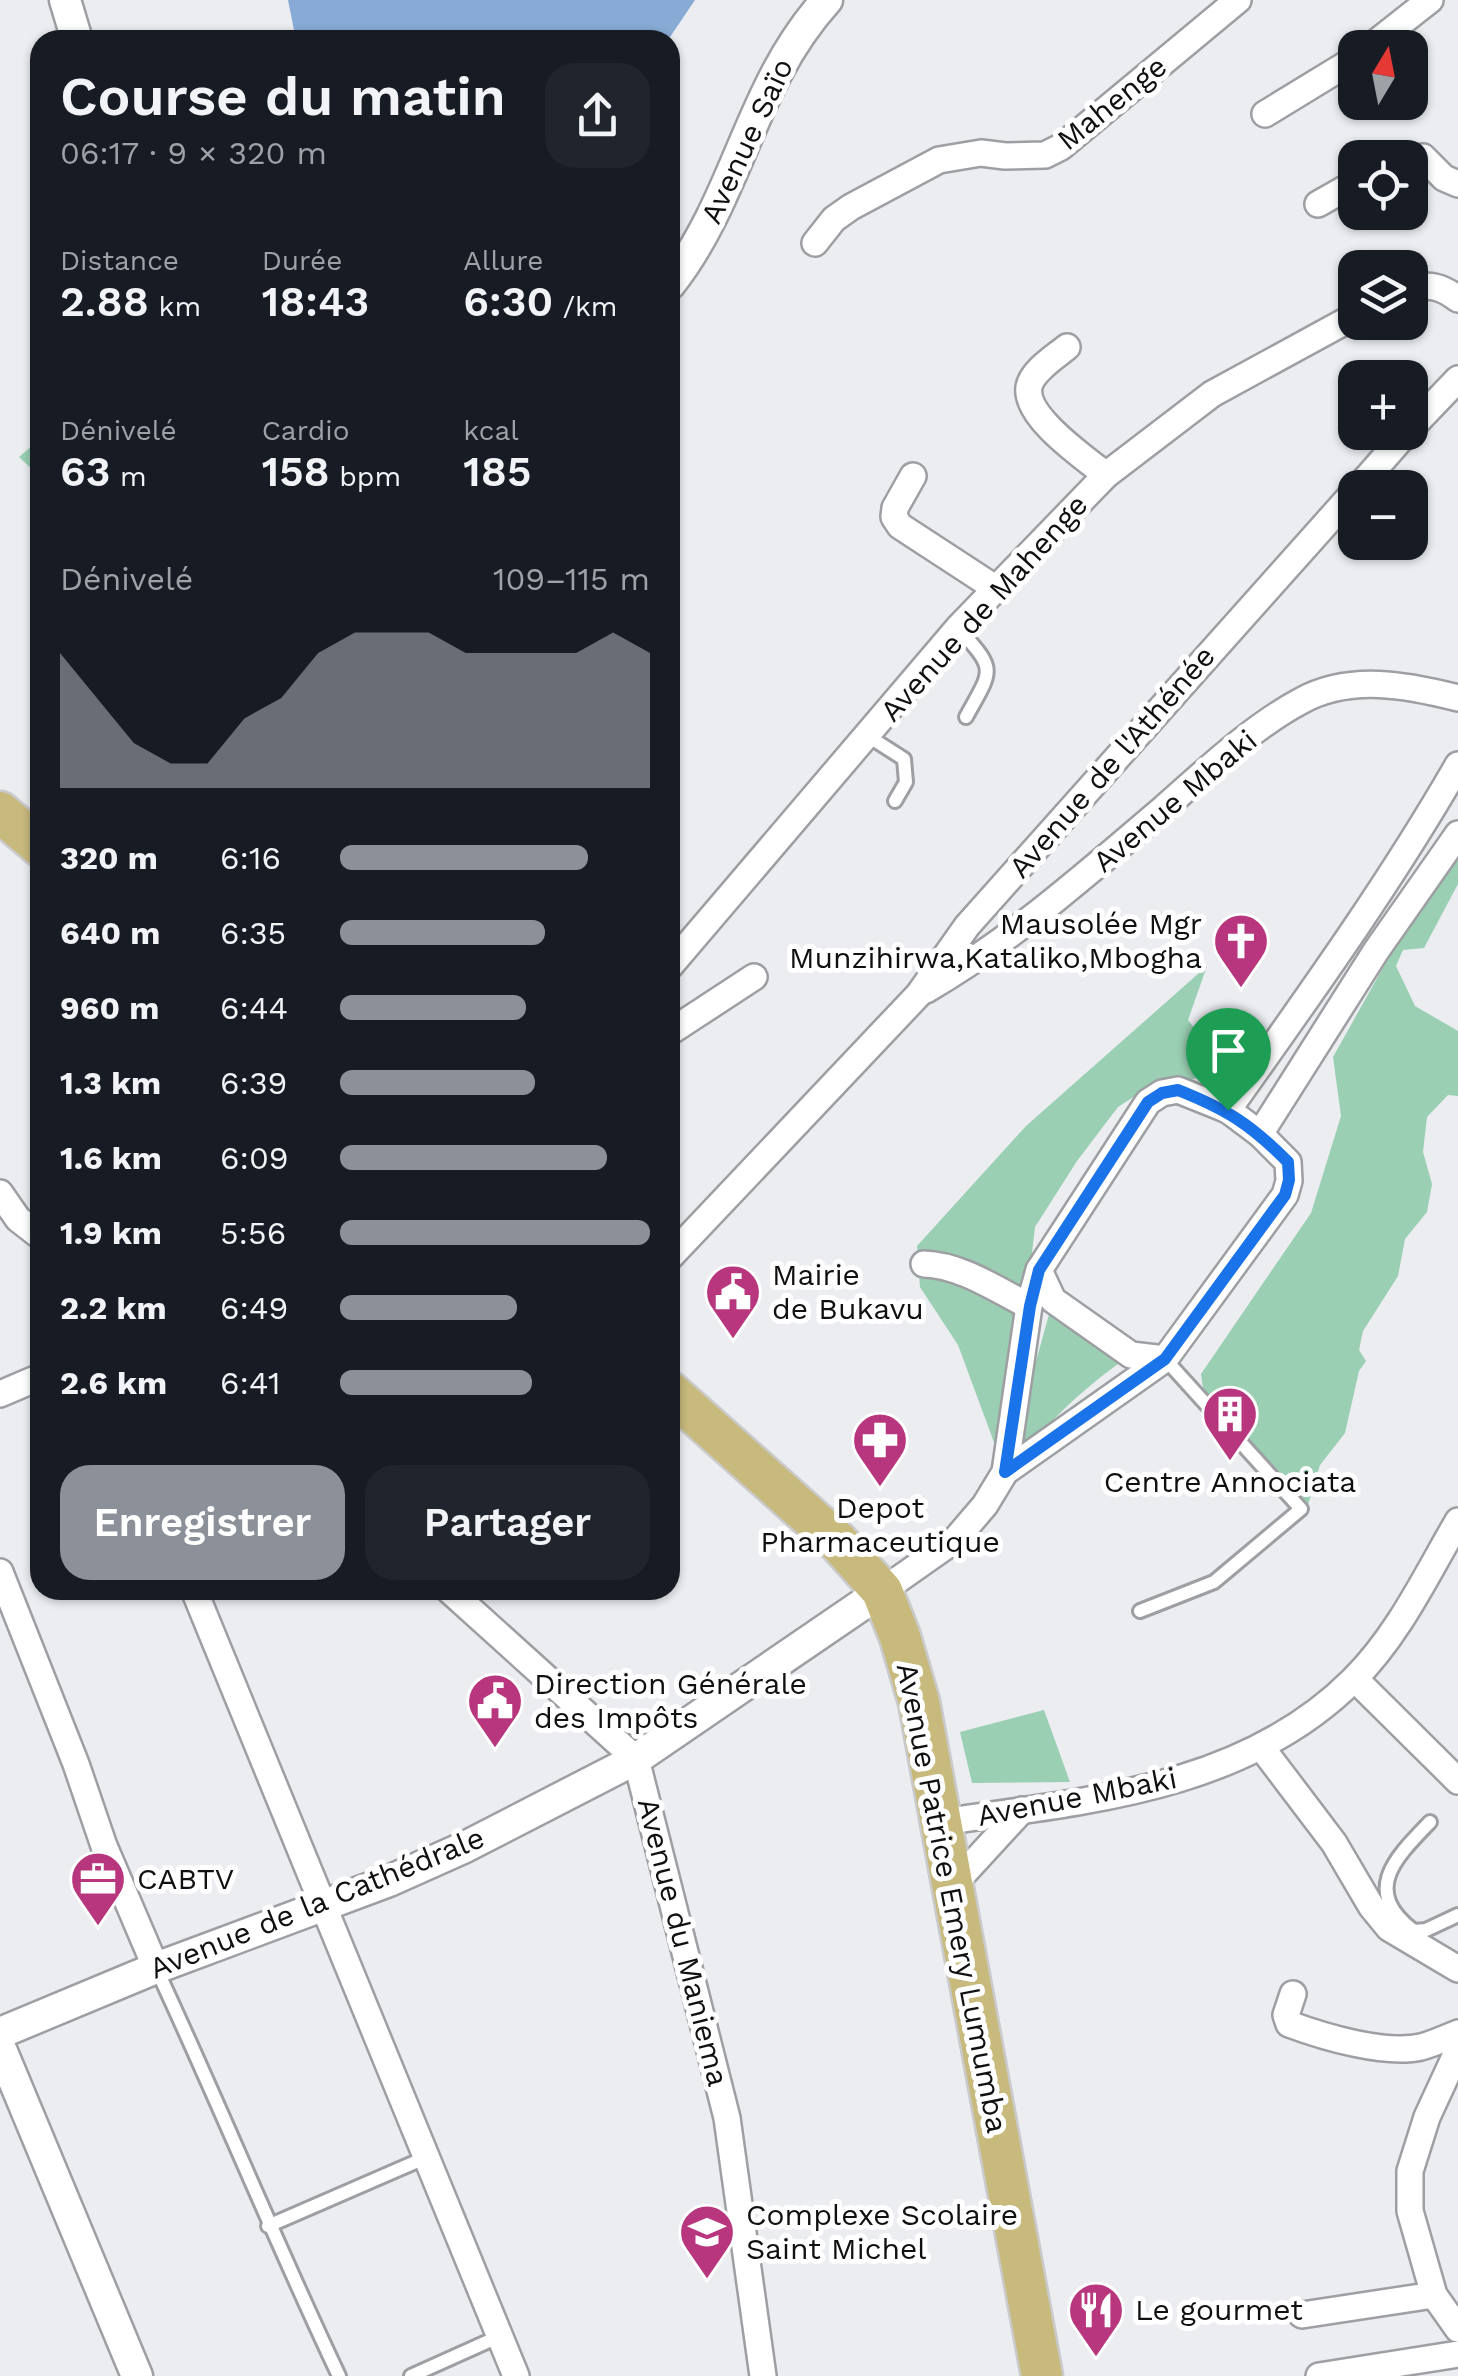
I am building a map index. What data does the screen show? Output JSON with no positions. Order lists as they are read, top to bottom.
{
  "streets": {
    "main road": ["Avenue Patrice Emery Lumumba"],
    "street": [
      "Mahenge",
      "Avenue Saïo",
      "Avenue de Mahenge",
      "Avenue de l'Athénée",
      "Avenue Mbaki",
      "Avenue de la Cathédrale",
      "Avenue du Maniema"
    ]
  },
  "crossings": [
    ["Avenue de l'Athénée", "Avenue Mbaki"],
    ["Avenue Mbaki", "Avenue Patrice Emery Lumumba"],
    ["Avenue Patrice Emery Lumumba", "Avenue de la Cathédrale"],
    ["Avenue de la Cathédrale", "Avenue du Maniema"]
  ],
  "places": {
    "church": ["Mausolée Mgr Munzihirwa,Kataliko,Mbogha"],
    "public building": ["Mairie de Bukavu", "Direction Générale des Impôts"],
    "building": ["Centre Annociata"],
    "pharmacy": ["Depot Pharmaceutique"],
    "office": ["CABTV"],
    "school or university": ["Complexe Scolaire Saint Michel"],
    "restaurant": ["Le gourmet"]
  },
  "north": "top",
  "page": {
    "map_buttons": ["+", "−"],
    "heading": ["Course du matin", "06:17 · 9 × 320 m"],
    "stats": [
      ["Distance", "2.88 km"],
      ["Durée", "18:43"],
      ["Allure", "6:30 /km"],
      ["Dénivelé", "63 m"],
      ["Cardio", "158 bpm"],
      ["kcal", "185"]
    ],
    "chart": ["Dénivelé", "109–115 m"],
    "list": [
      {
        "name": "320 m",
        "note": "6:16"
      },
      {
        "name": "640 m",
        "note": "6:35"
      },
      {
        "name": "960 m",
        "note": "6:44"
      },
      {
        "name": "1.3 km",
        "note": "6:39"
      },
      {
        "name": "1.6 km",
        "note": "6:09"
      },
      {
        "name": "1.9 km",
        "note": "5:56"
      },
      {
        "name": "2.2 km",
        "note": "6:49"
      },
      {
        "name": "2.6 km",
        "note": "6:41"
      }
    ],
    "buttons": ["Enregistrer", "Partager"]
  }
}
